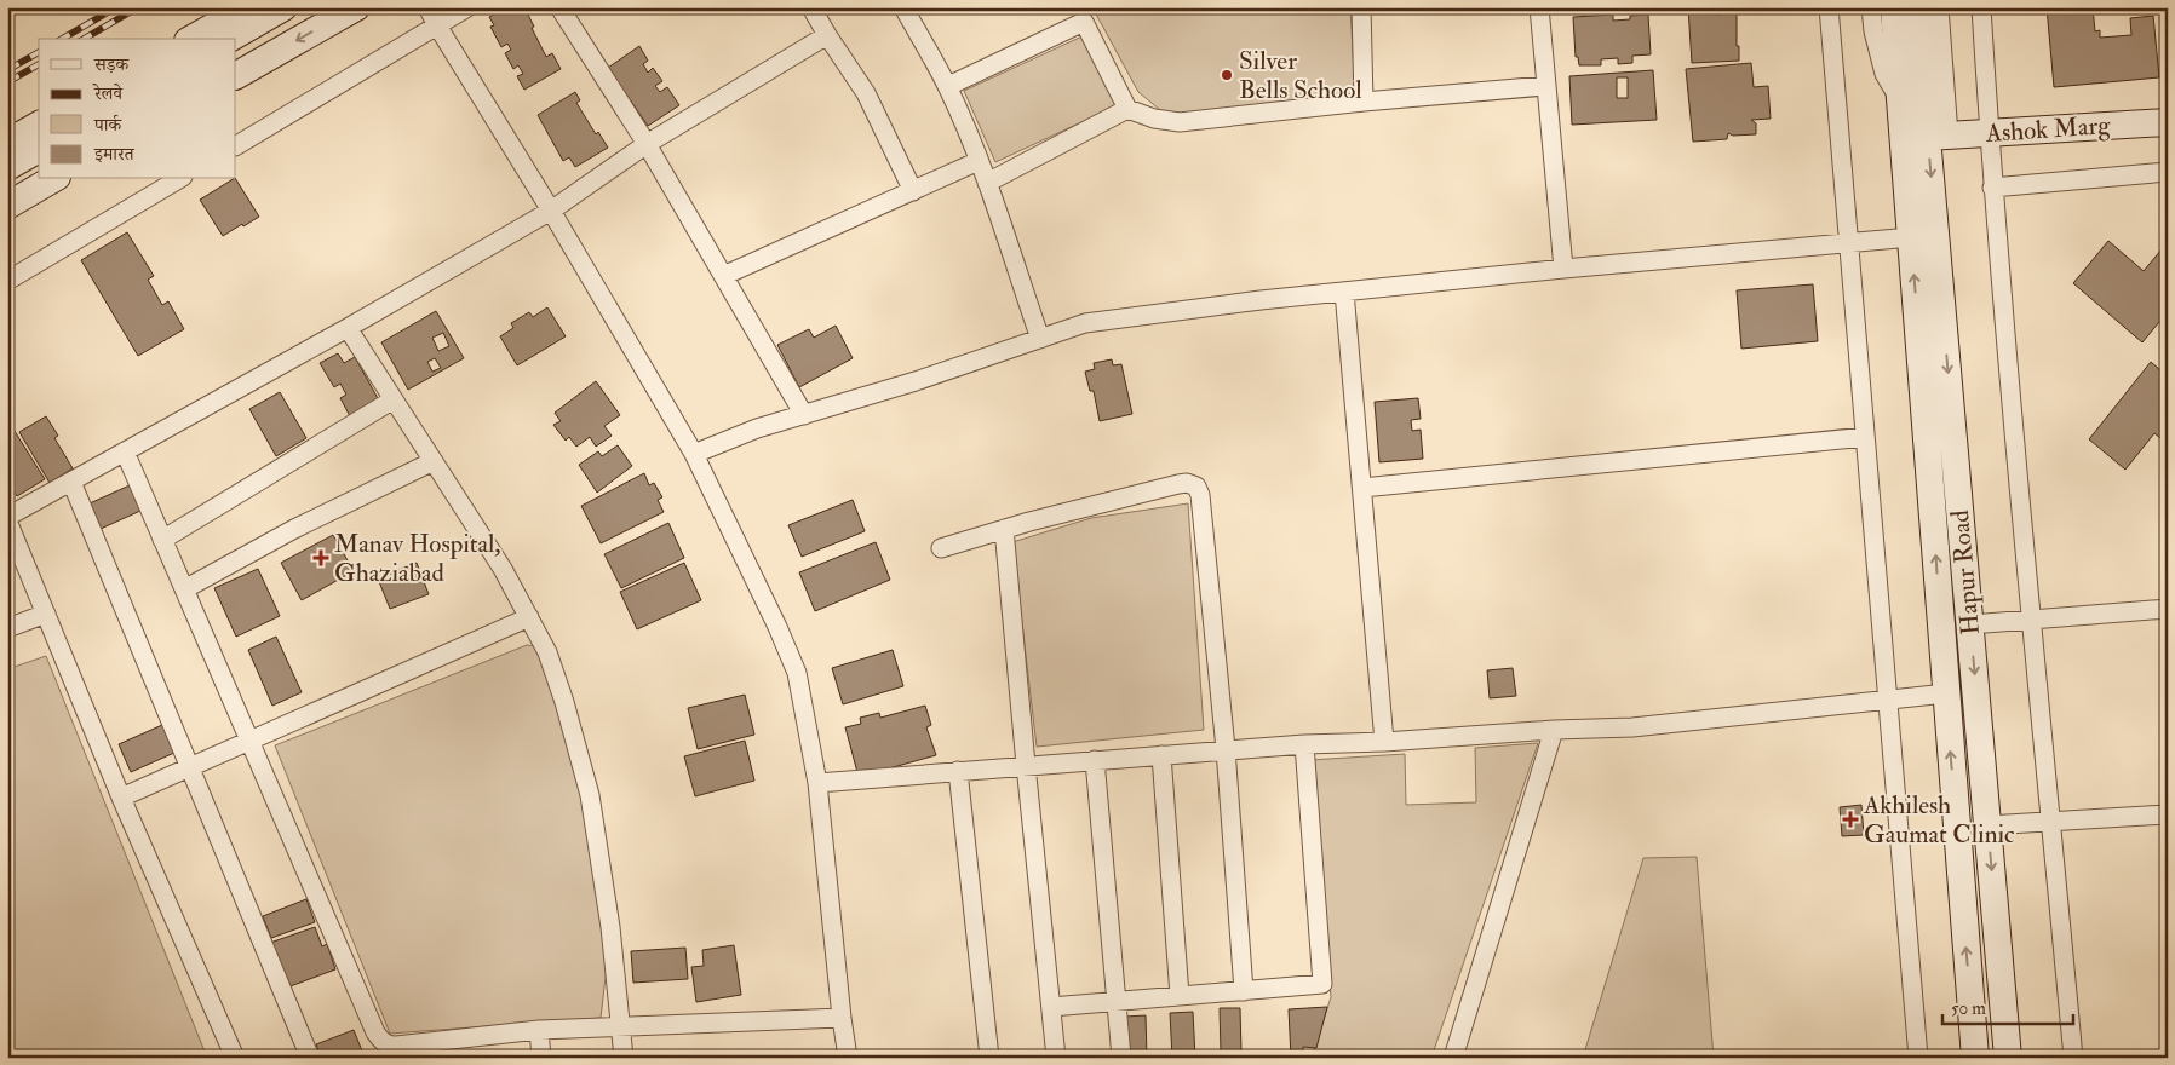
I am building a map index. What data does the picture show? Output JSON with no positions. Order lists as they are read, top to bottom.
{
  "streets": {
    "main road": ["Ashok Marg", "Hapur Road"]
  },
  "crossings": [
    ["Ashok Marg", "Hapur Road"]
  ],
  "places": {
    "other": ["Silver Bells School"],
    "health": ["Manav Hospital, Ghaziabad", "Akhilesh Gaumat Clinic"]
  },
  "legend": [
    "सड़क",
    "रेलवे",
    "पार्क",
    "इमारत"
  ],
  "scale_bar": "50 m"
}
